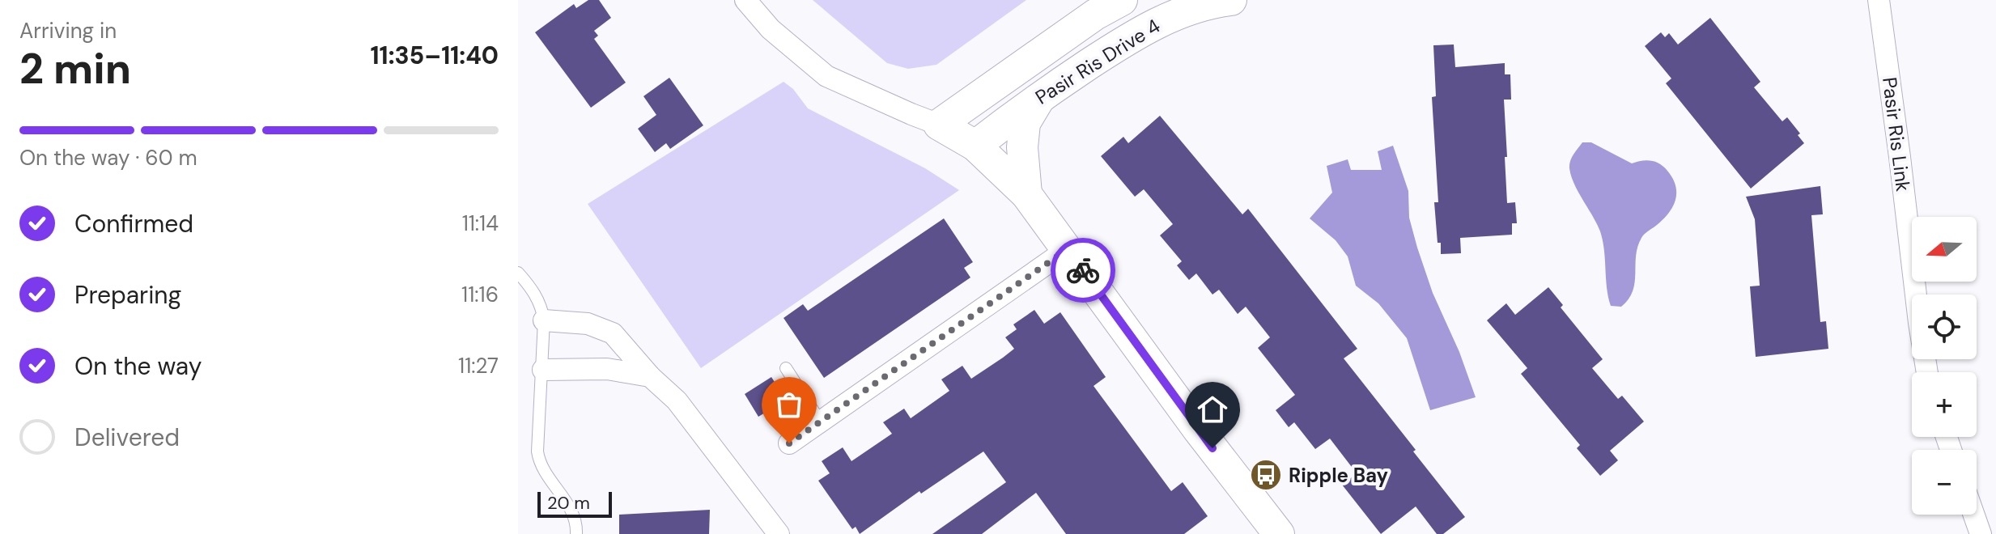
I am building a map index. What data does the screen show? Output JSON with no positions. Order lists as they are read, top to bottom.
{
  "streets": {
    "street": ["Pasir Ris Drive 4", "Pasir Ris Link"]
  },
  "places": {
    "bus stop": ["Ripple Bay"]
  },
  "scale_bar": "20 m",
  "north": "left",
  "page": {
    "heading": ["2 min", "Arriving in", "11:35–11:40"],
    "bar": "On the way · 60 m",
    "list": [
      ["Confirmed", "11:14"],
      ["Preparing", "11:16"],
      ["On the way", "11:27"],
      "Delivered"
    ],
    "map_buttons": ["+", "−"],
    "scale": "20 m"
  }
}
